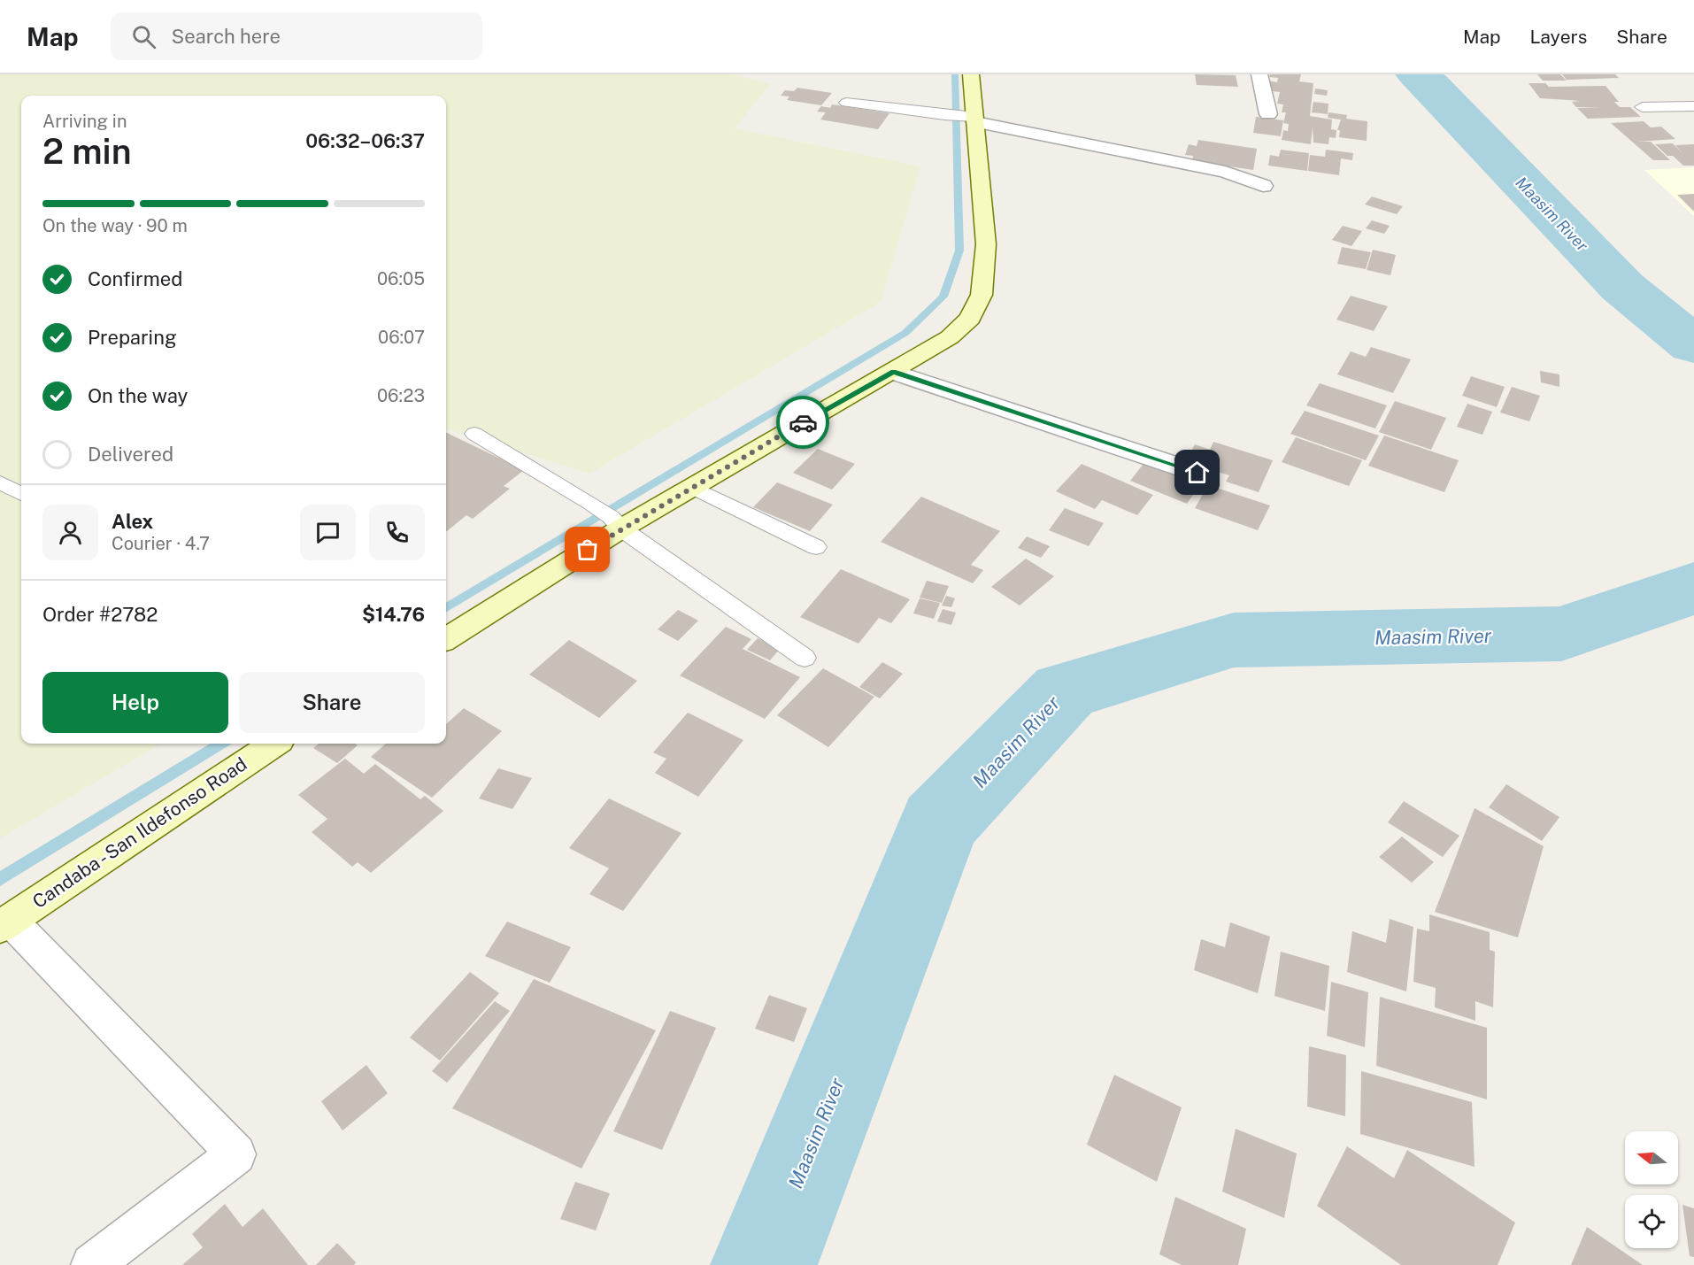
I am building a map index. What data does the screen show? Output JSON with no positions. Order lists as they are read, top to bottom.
{
  "streets": {
    "street": ["Candaba - San Ildefonso Road"]
  },
  "water": ["Maasim River"],
  "north": "left",
  "page": {
    "header": "Map",
    "search": "Search here",
    "nav": ["Map", "Layers", "Share"],
    "heading": ["2 min", "Arriving in", "06:32–06:37"],
    "panel": [
      "Alex",
      "Courier · 4.7",
      "Order #2782",
      "$14.76"
    ],
    "bar": "On the way · 90 m",
    "list": [
      ["Confirmed", "06:05"],
      ["Preparing", "06:07"],
      ["On the way", "06:23"],
      "Delivered"
    ],
    "buttons": ["Help", "Share"]
  }
}
